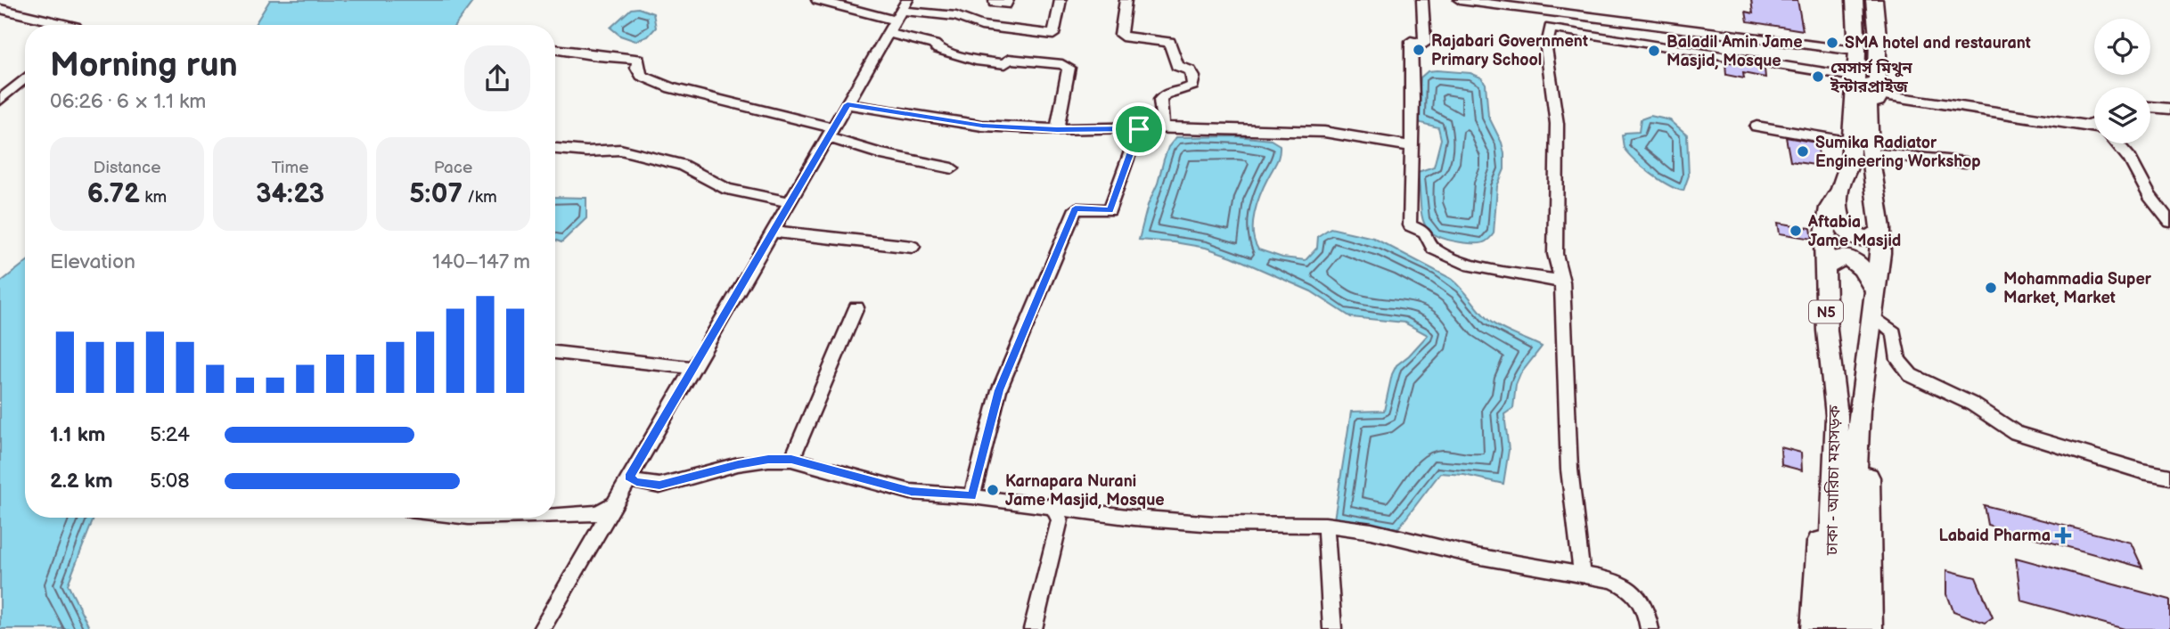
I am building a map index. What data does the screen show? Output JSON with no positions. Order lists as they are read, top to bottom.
{
  "streets": {
    "highway": ["N5", "ঢাকা - আরিচা মহাসড়ক"]
  },
  "places": {
    "other": [
      "SMA hotel and restaurant",
      "Rajabari Government Primary School",
      "Baladil Amin Jame Masjid, Mosque",
      "মেসার্স মিথুন ইন্টারপ্রাইজ",
      "Sumika Radiator Engineering Workshop",
      "Aftabia Jame Masjid",
      "Mohammadia Super Market, Market",
      "Karnapara Nurani Jame Masjid, Mosque"
    ],
    "health": ["Labaid Pharma"]
  },
  "page": {
    "heading": ["Morning run", "06:26 · 6 × 1.1 km"],
    "stats": [
      ["Distance", "6.72 km"],
      ["Time", "34:23"],
      ["Pace", "5:07 /km"]
    ],
    "chart": ["Elevation", "140–147 m"],
    "list": [
      {
        "name": "1.1 km",
        "note": "5:24"
      },
      {
        "name": "2.2 km",
        "note": "5:08"
      }
    ]
  }
}
